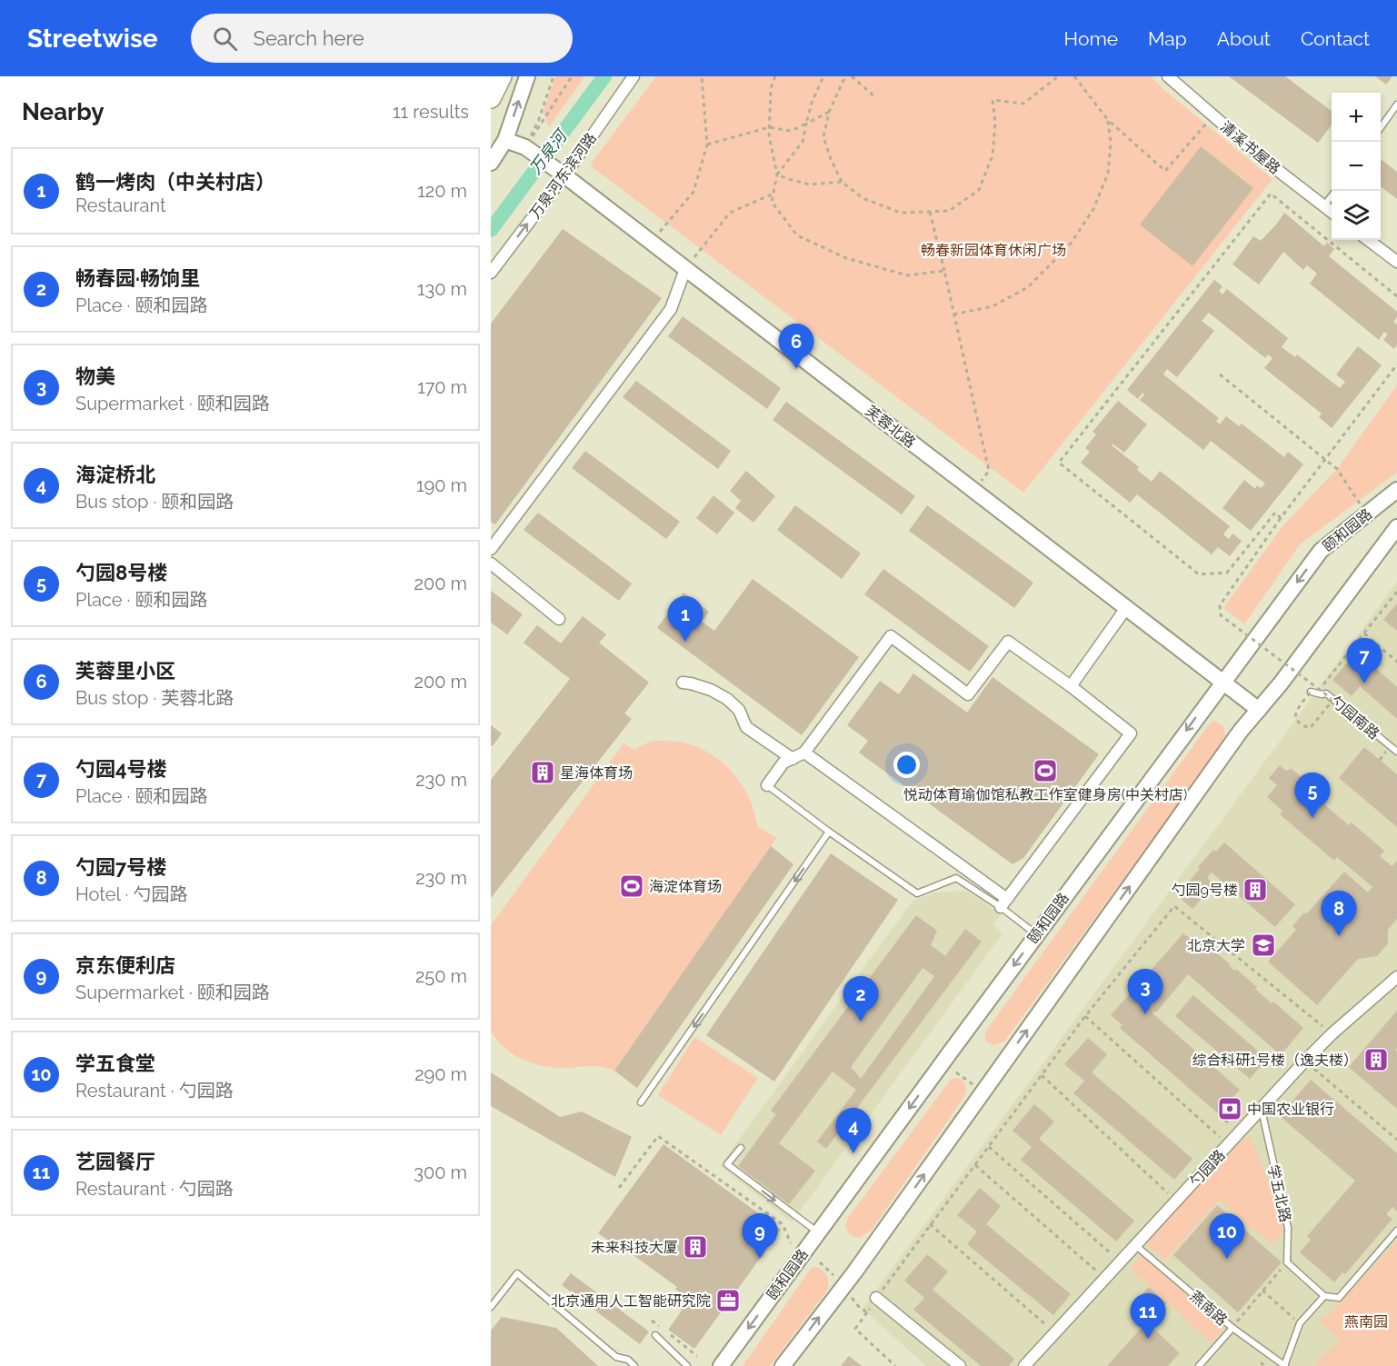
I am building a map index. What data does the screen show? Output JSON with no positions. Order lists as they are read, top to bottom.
{
  "streets": {
    "street": [
      "清溪书屋路",
      "万泉河东滨河路",
      "芙蓉北路",
      "颐和园路",
      "勺园路"
    ],
    "lane": ["勺园南路", "学五北路", "燕南路"]
  },
  "crossings": [
    ["万泉河东滨河路", "芙蓉北路"],
    ["芙蓉北路", "颐和园路"],
    ["勺园路", "学五北路"],
    ["勺园路", "燕南路"]
  ],
  "one_way": ["万泉河东滨河路"],
  "water": ["万泉河"],
  "parks": ["畅春新园体育休闲广场", "燕南园"],
  "places": {
    "sports": ["悦动体育瑜伽馆私教工作室健身房(中关村店)", "海淀体育场"],
    "building": [
      "星海体育场",
      "勺园9号楼",
      "综合科研1号楼（逸夫楼）",
      "未来科技大厦"
    ],
    "school or university": ["北京大学"],
    "bank": ["中国农业银行"],
    "office": ["北京通用人工智能研究院"]
  },
  "page": {
    "header": "Streetwise",
    "search": "Search here",
    "nav": [
      "Home",
      "Map",
      "About",
      "Contact"
    ],
    "heading": ["Nearby", "11 results"],
    "map_buttons": ["+", "−"],
    "list": [
      {
        "mark": "1",
        "name": "鹤一烤肉（中关村店）",
        "note": "Restaurant",
        "value": "120 m"
      },
      {
        "mark": "2",
        "name": "畅春园·畅饷里",
        "note": "Place · 颐和园路",
        "value": "130 m"
      },
      {
        "mark": "3",
        "name": "物美",
        "note": "Supermarket · 颐和园路",
        "value": "170 m"
      },
      {
        "mark": "4",
        "name": "海淀桥北",
        "note": "Bus stop · 颐和园路",
        "value": "190 m"
      },
      {
        "mark": "5",
        "name": "勺园8号楼",
        "note": "Place · 颐和园路",
        "value": "200 m"
      },
      {
        "mark": "6",
        "name": "芙蓉里小区",
        "note": "Bus stop · 芙蓉北路",
        "value": "200 m"
      },
      {
        "mark": "7",
        "name": "勺园4号楼",
        "note": "Place · 颐和园路",
        "value": "230 m"
      },
      {
        "mark": "8",
        "name": "勺园7号楼",
        "note": "Hotel · 勺园路",
        "value": "230 m"
      },
      {
        "mark": "9",
        "name": "京东便利店",
        "note": "Supermarket · 颐和园路",
        "value": "250 m"
      },
      {
        "mark": "10",
        "name": "学五食堂",
        "note": "Restaurant · 勺园路",
        "value": "290 m"
      },
      {
        "mark": "11",
        "name": "艺园餐厅",
        "note": "Restaurant · 勺园路",
        "value": "300 m"
      }
    ],
    "pins": [
      "6",
      "1",
      "7",
      "5",
      "8",
      "3",
      "2",
      "4",
      "9",
      "10",
      "11"
    ]
  }
}
